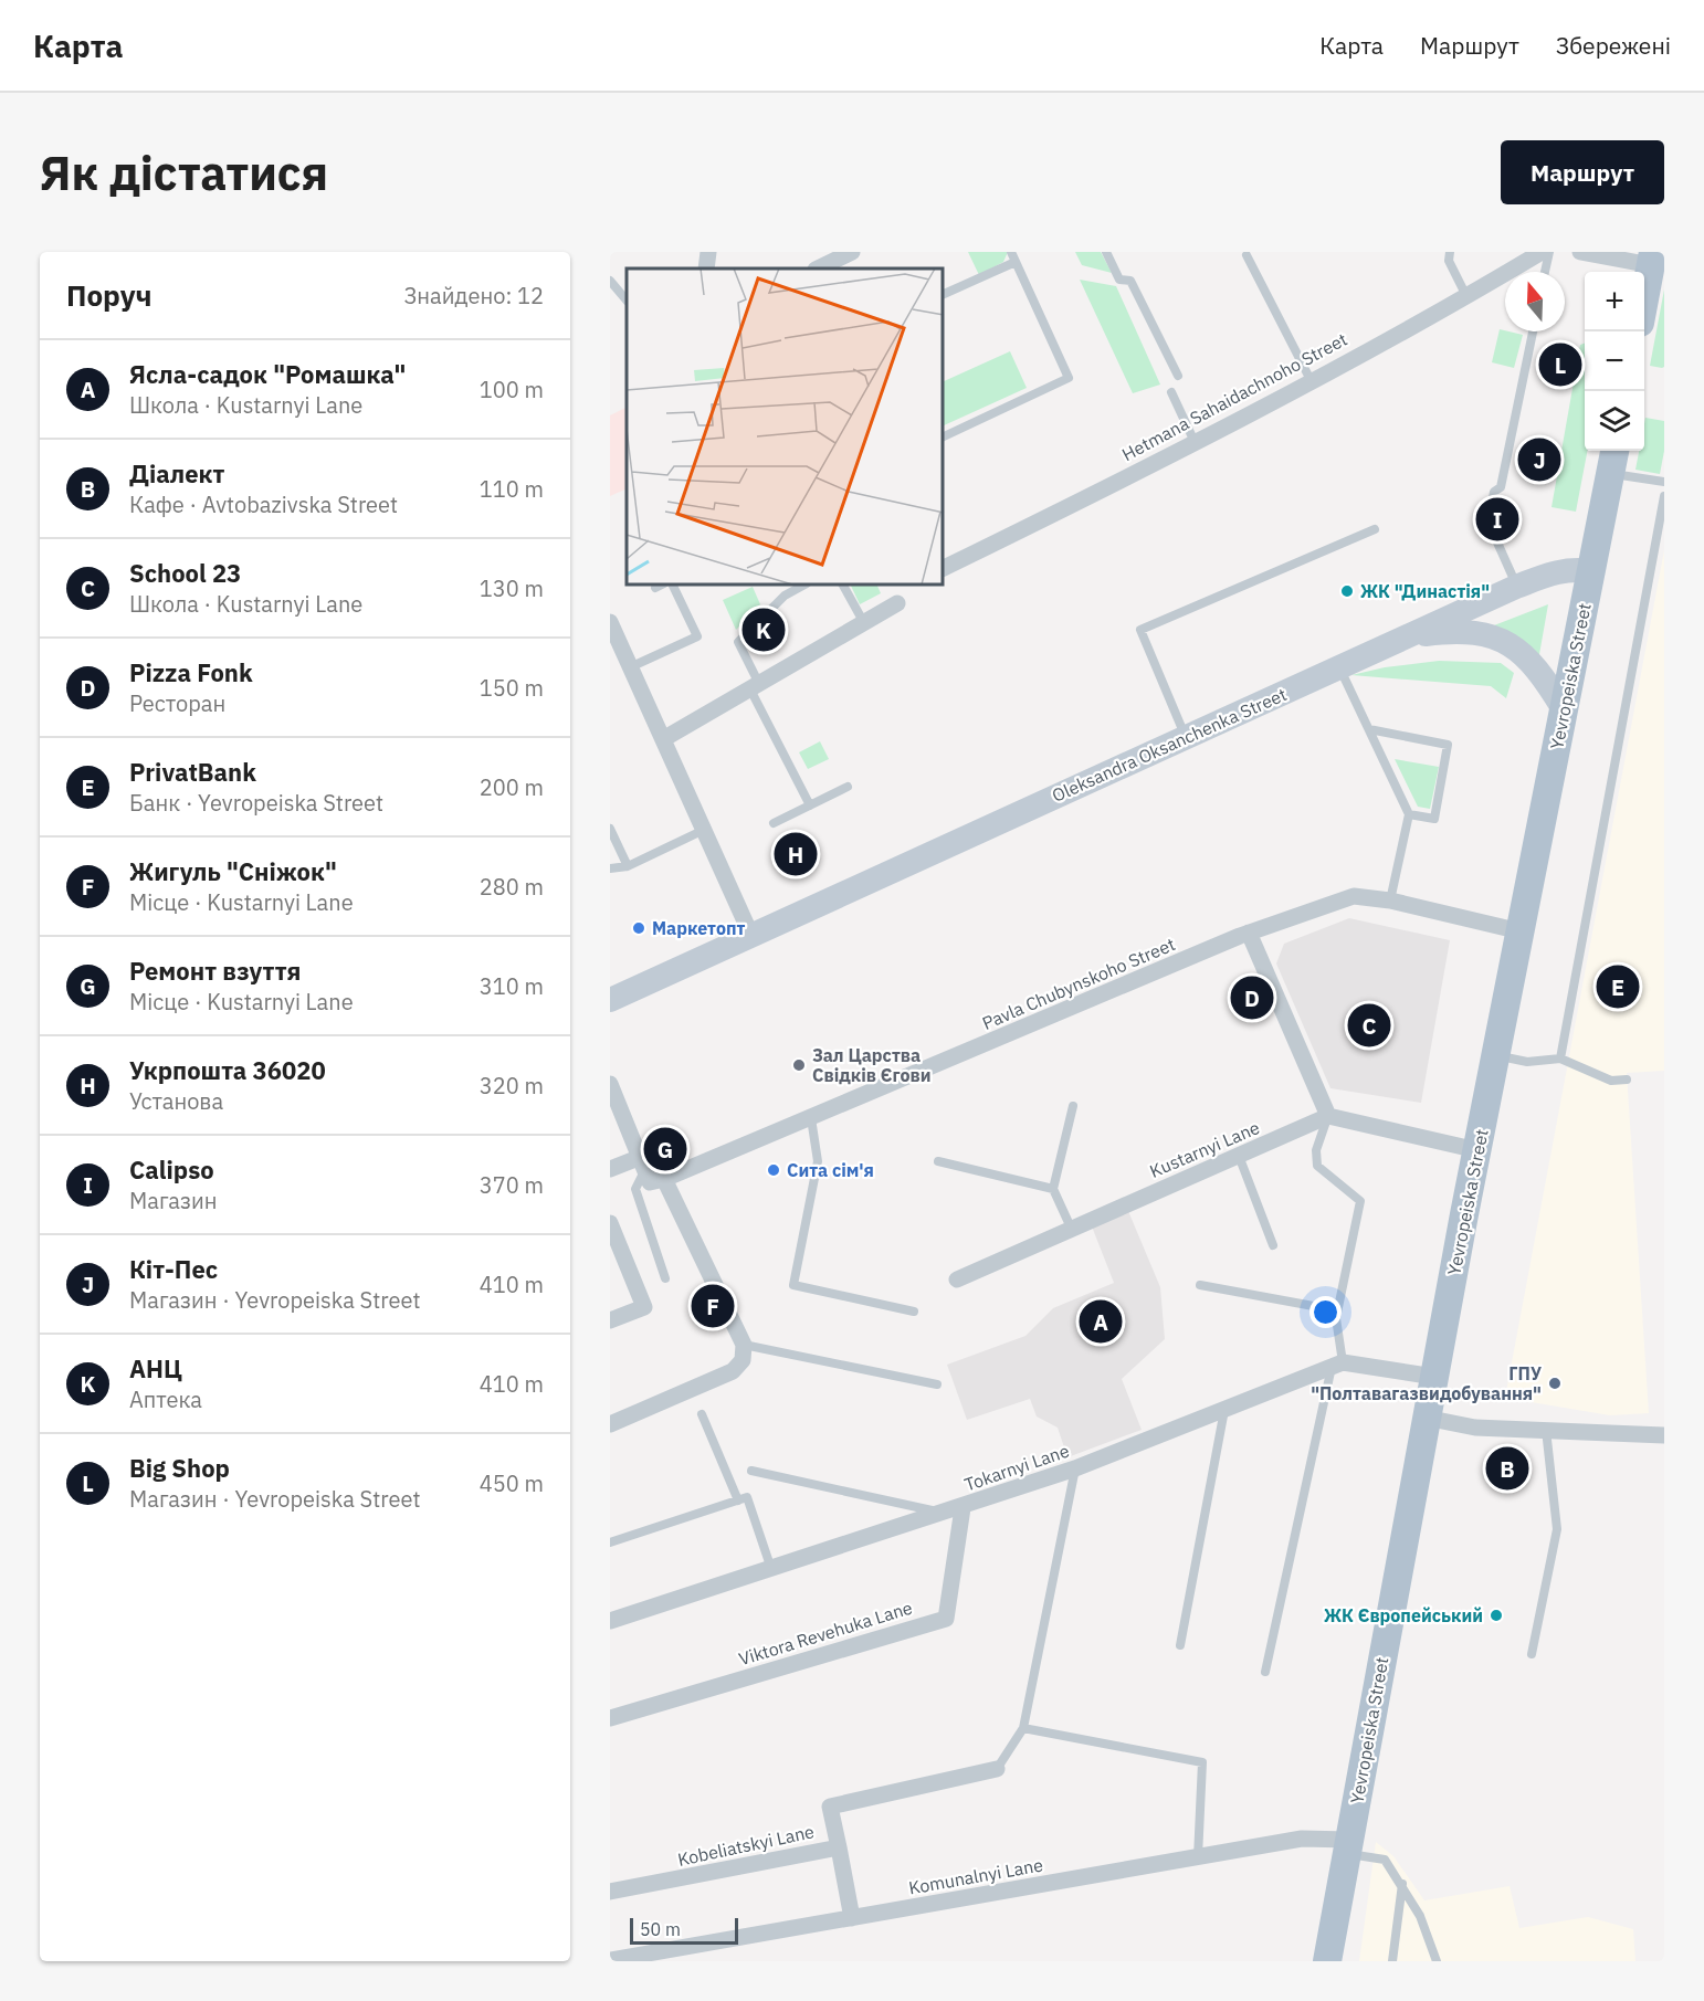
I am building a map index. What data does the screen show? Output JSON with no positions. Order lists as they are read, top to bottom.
{
  "streets": {
    "main road": ["Yevropeiska Street", "Oleksandra Oksanchenka Street"],
    "street": [
      "Hetmana Sahaidachnoho Street",
      "Pavla Chubynskoho Street",
      "Kustarnyi Lane",
      "Tokarnyi Lane",
      "Viktora Revehuka Lane",
      "Kobeliatskyi Lane",
      "Komunalnyi Lane"
    ]
  },
  "crossings": [
    ["Yevropeiska Street", "Oleksandra Oksanchenka Street"],
    ["Yevropeiska Street", "Pavla Chubynskoho Street"],
    ["Yevropeiska Street", "Komunalnyi Lane"],
    ["Tokarnyi Lane", "Viktora Revehuka Lane"]
  ],
  "places": [
    "ЖК \"Династія\"",
    "Маркетопт",
    "Зал Царства Cвідків Єгови",
    "Сита сім'я",
    "ГПУ \"Полтавагазвидобування\"",
    "ЖК Європейський"
  ],
  "scale_bar": "50 m",
  "north": "top",
  "page": {
    "header": "Карта",
    "nav": ["Карта", "Маршрут", "Збережені"],
    "buttons": "Маршрут",
    "title": "Як дістатися",
    "heading": ["Поруч", "Знайдено: 12"],
    "map_buttons": ["+", "−"],
    "list": [
      {
        "mark": "A",
        "name": "Ясла-садок \"Ромашка\"",
        "note": "Школа · Kustarnyi Lane",
        "value": "100 m"
      },
      {
        "mark": "B",
        "name": "Діалект",
        "note": "Кафе · Avtobazivska Street",
        "value": "110 m"
      },
      {
        "mark": "C",
        "name": "School 23",
        "note": "Школа · Kustarnyi Lane",
        "value": "130 m"
      },
      {
        "mark": "D",
        "name": "Pizza Fonk",
        "note": "Ресторан",
        "value": "150 m"
      },
      {
        "mark": "E",
        "name": "PrivatBank",
        "note": "Банк · Yevropeiska Street",
        "value": "200 m"
      },
      {
        "mark": "F",
        "name": "Жигуль \"Сніжок\"",
        "note": "Місце · Kustarnyi Lane",
        "value": "280 m"
      },
      {
        "mark": "G",
        "name": "Ремонт взуття",
        "note": "Місце · Kustarnyi Lane",
        "value": "310 m"
      },
      {
        "mark": "H",
        "name": "Укрпошта 36020",
        "note": "Установа",
        "value": "320 m"
      },
      {
        "mark": "I",
        "name": "Calipso",
        "note": "Магазин",
        "value": "370 m"
      },
      {
        "mark": "J",
        "name": "Кіт-Пес",
        "note": "Магазин · Yevropeiska Street",
        "value": "410 m"
      },
      {
        "mark": "K",
        "name": "АНЦ",
        "note": "Аптека",
        "value": "410 m"
      },
      {
        "mark": "L",
        "name": "Big Shop",
        "note": "Магазин · Yevropeiska Street",
        "value": "450 m"
      }
    ],
    "pins": [
      "L",
      "J",
      "I",
      "K",
      "H",
      "E",
      "D",
      "C",
      "G",
      "F",
      "A",
      "B"
    ],
    "scale": "50 m"
  }
}
